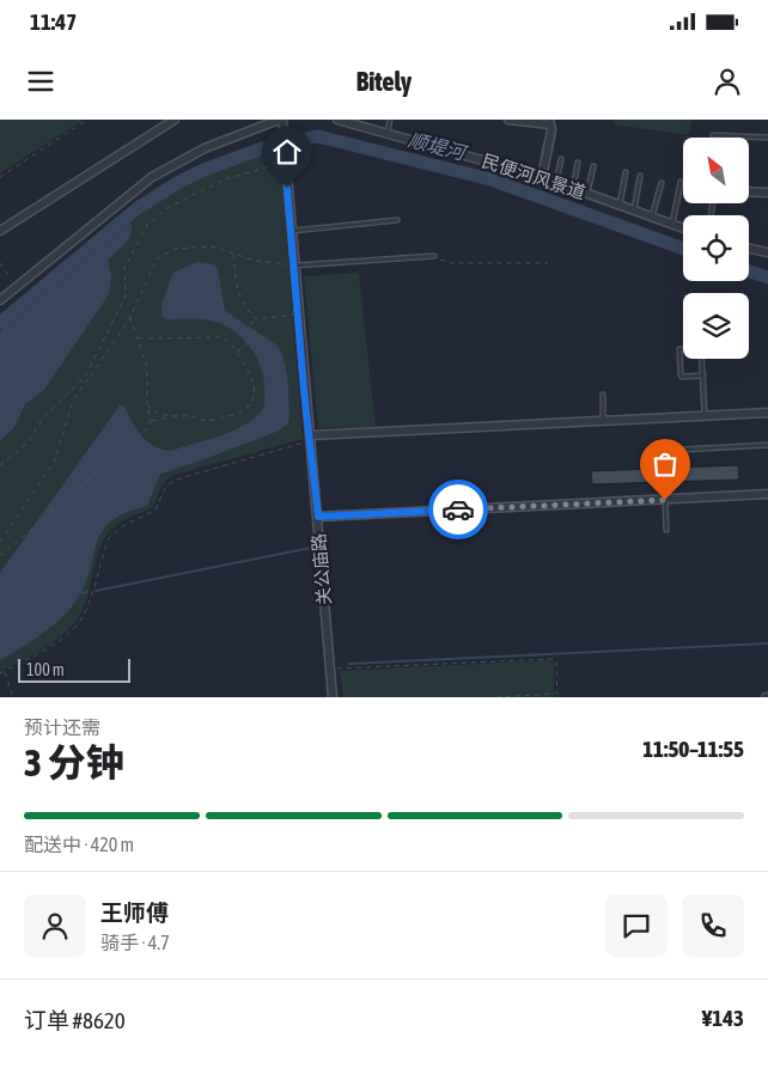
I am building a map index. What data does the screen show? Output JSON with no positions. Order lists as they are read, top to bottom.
{
  "streets": {
    "street": ["民便河风景道", "关公庙路"]
  },
  "water": ["顺堤河"],
  "scale_bar": "100 m",
  "north": "top left",
  "page": {
    "status": "11:47",
    "header": "Bitely",
    "scale": "100 m",
    "heading": ["3 分钟", "预计还需", "11:50–11:55"],
    "panel": [
      "王师傅",
      "骑手 · 4.7",
      "订单 #8620",
      "¥143"
    ],
    "bar": "配送中 · 420 m"
  }
}
